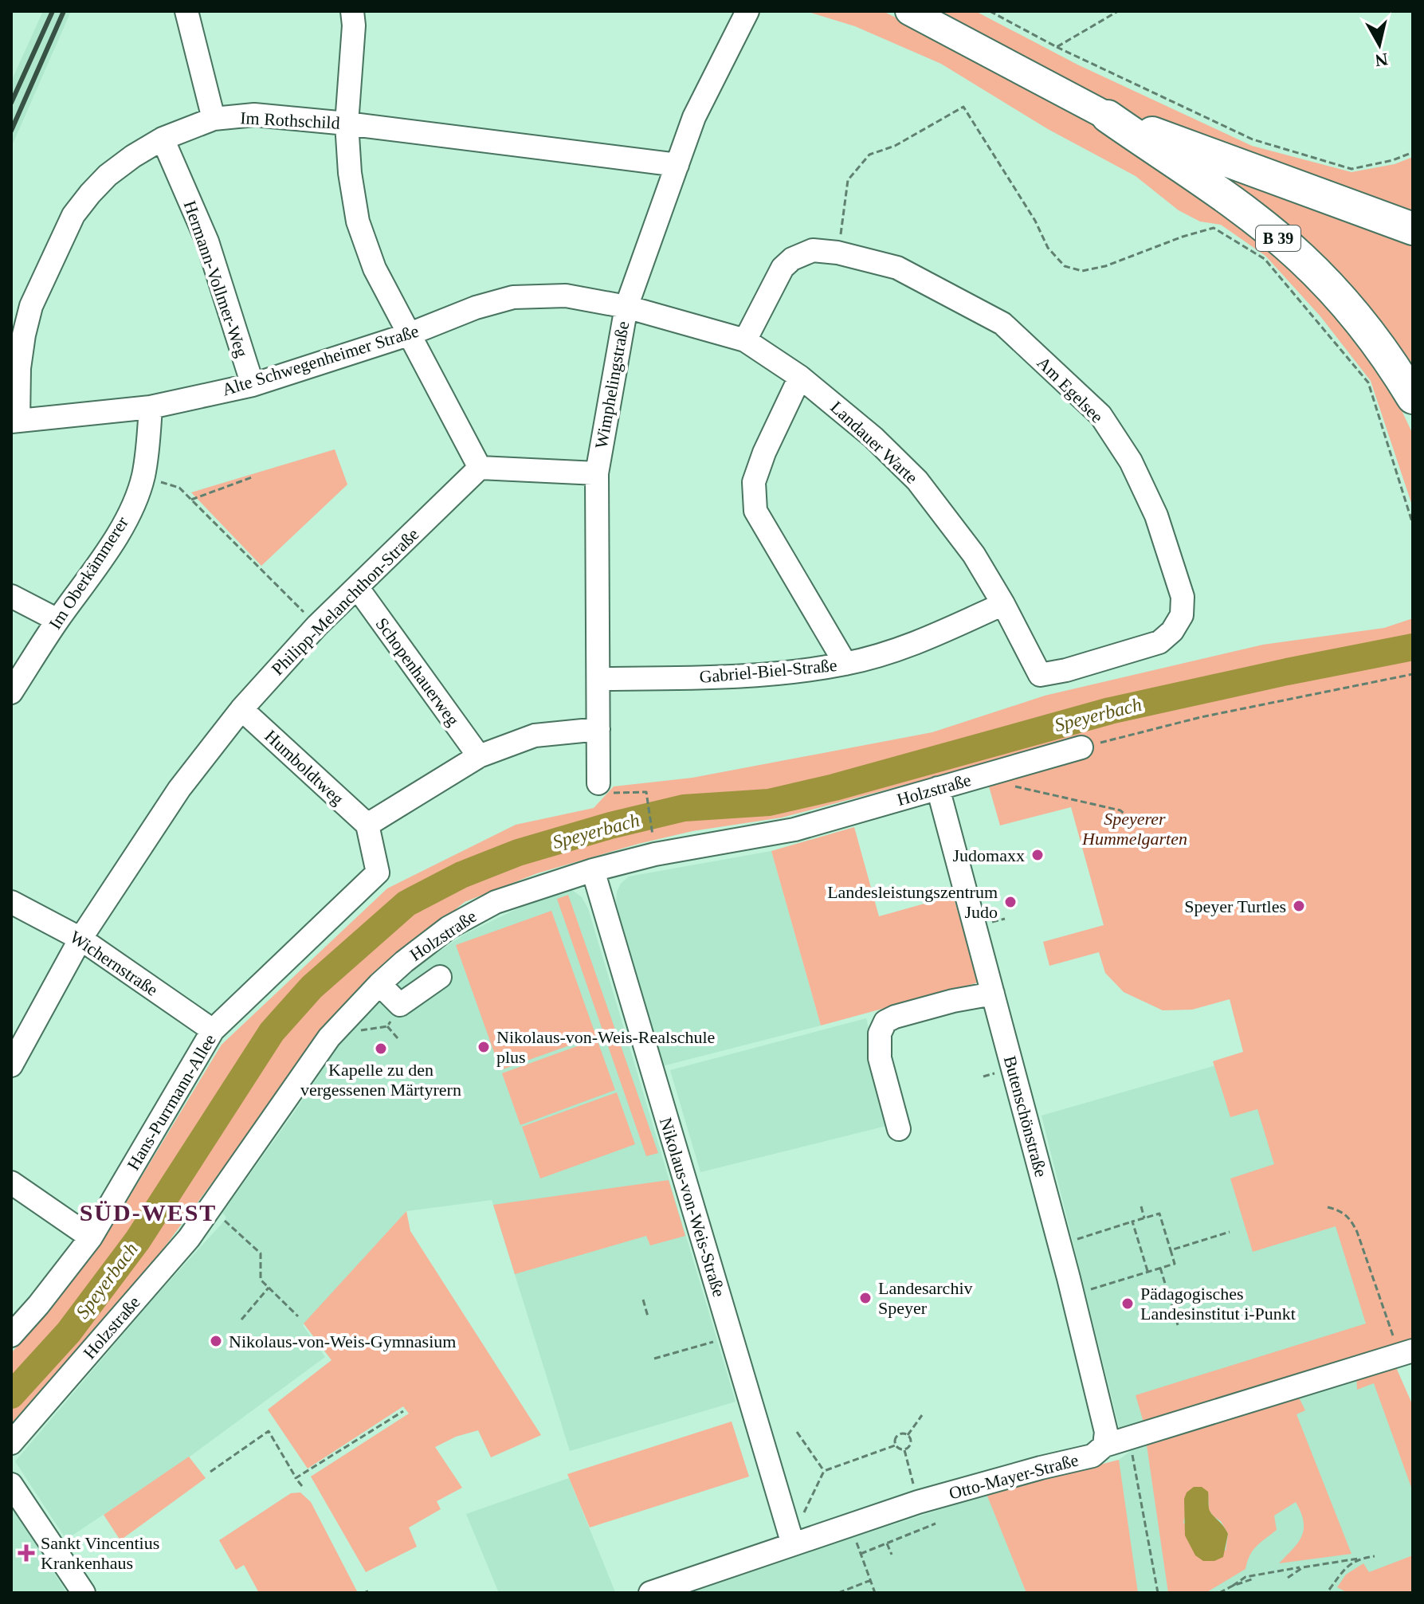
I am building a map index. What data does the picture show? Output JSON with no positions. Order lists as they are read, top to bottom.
{
  "streets": {
    "highway": ["B 39"],
    "street": [
      "Im Rothschild",
      "Hermann-Vollmer-Weg",
      "Alte Schwegenheimer Straße",
      "Wimphelingstraße",
      "Am Egelsee",
      "Landauer Warte",
      "Im Oberkämmerer",
      "Philipp-Melanchthon-Straße",
      "Gabriel-Biel-Straße",
      "Schopenhauerweg",
      "Humboldtweg",
      "Holzstraße",
      "Wichernstraße",
      "Hans-Purrmann-Allee",
      "Butenschönstraße",
      "Nikolaus-von-Weis-Straße",
      "Otto-Mayer-Straße"
    ]
  },
  "crossings": [
    ["Im Rothschild", "Hermann-Vollmer-Weg"],
    ["Im Rothschild", "Alte Schwegenheimer Straße"],
    ["Im Rothschild", "Wimphelingstraße"],
    ["Hermann-Vollmer-Weg", "Alte Schwegenheimer Straße"],
    ["Alte Schwegenheimer Straße", "Wimphelingstraße"],
    ["Alte Schwegenheimer Straße", "Landauer Warte"],
    ["Alte Schwegenheimer Straße", "Im Oberkämmerer"],
    ["Wimphelingstraße", "Landauer Warte"],
    ["Wimphelingstraße", "Gabriel-Biel-Straße"],
    ["Am Egelsee", "Landauer Warte"],
    ["Landauer Warte", "Gabriel-Biel-Straße"],
    ["Philipp-Melanchthon-Straße", "Schopenhauerweg"],
    ["Philipp-Melanchthon-Straße", "Humboldtweg"],
    ["Philipp-Melanchthon-Straße", "Wichernstraße"],
    ["Humboldtweg", "Hans-Purrmann-Allee"],
    ["Holzstraße", "Butenschönstraße"],
    ["Holzstraße", "Nikolaus-von-Weis-Straße"],
    ["Wichernstraße", "Hans-Purrmann-Allee"],
    ["Butenschönstraße", "Otto-Mayer-Straße"],
    ["Nikolaus-von-Weis-Straße", "Otto-Mayer-Straße"]
  ],
  "districts": ["SÜD-WEST"],
  "water": ["Speyerbach"],
  "parks": ["Speyerer Hummelgarten"],
  "places": {
    "other": [
      "Judomaxx",
      "Landesleistungszentrum Judo",
      "Speyer Turtles",
      "Nikolaus-von-Weis-Realschule plus",
      "Kapelle zu den vergessenen Märtyrern",
      "Landesarchiv Speyer",
      "Pädagogisches Landesinstitut i-Punkt",
      "Nikolaus-von-Weis-Gymnasium"
    ],
    "health": ["Sankt Vincentius Krankenhaus"]
  },
  "north": "bottom"
}
